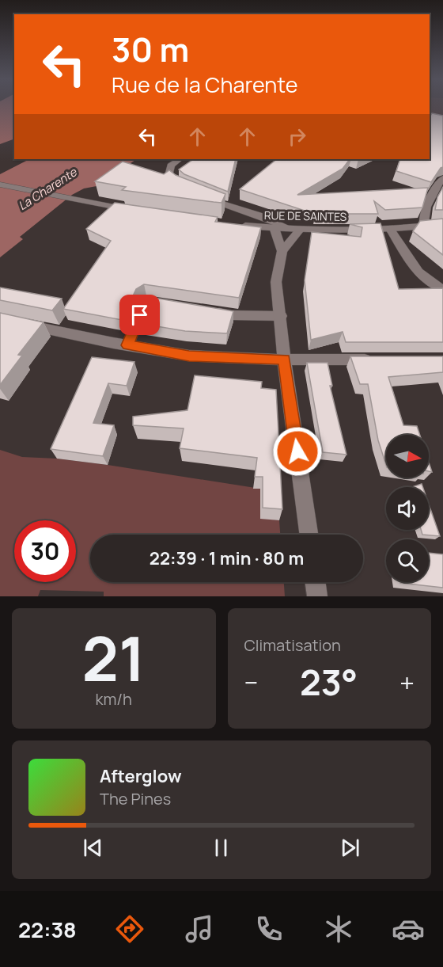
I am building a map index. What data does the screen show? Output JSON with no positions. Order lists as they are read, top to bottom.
{
  "streets": {
    "street": ["RUE DE SAINTES"]
  },
  "water": ["La Charente"],
  "north": "right",
  "page": {
    "turn": ["30 m", "Rue de la Charente"],
    "limit": "30",
    "trip": "22:39 · 1 min · 80 m",
    "tile": [
      ["21", "km/h"],
      "Climatisation"
    ],
    "heat": ["−", "23°", "+"],
    "song": ["Afterglow", "The Pines"],
    "tabs": "22:38"
  }
}
